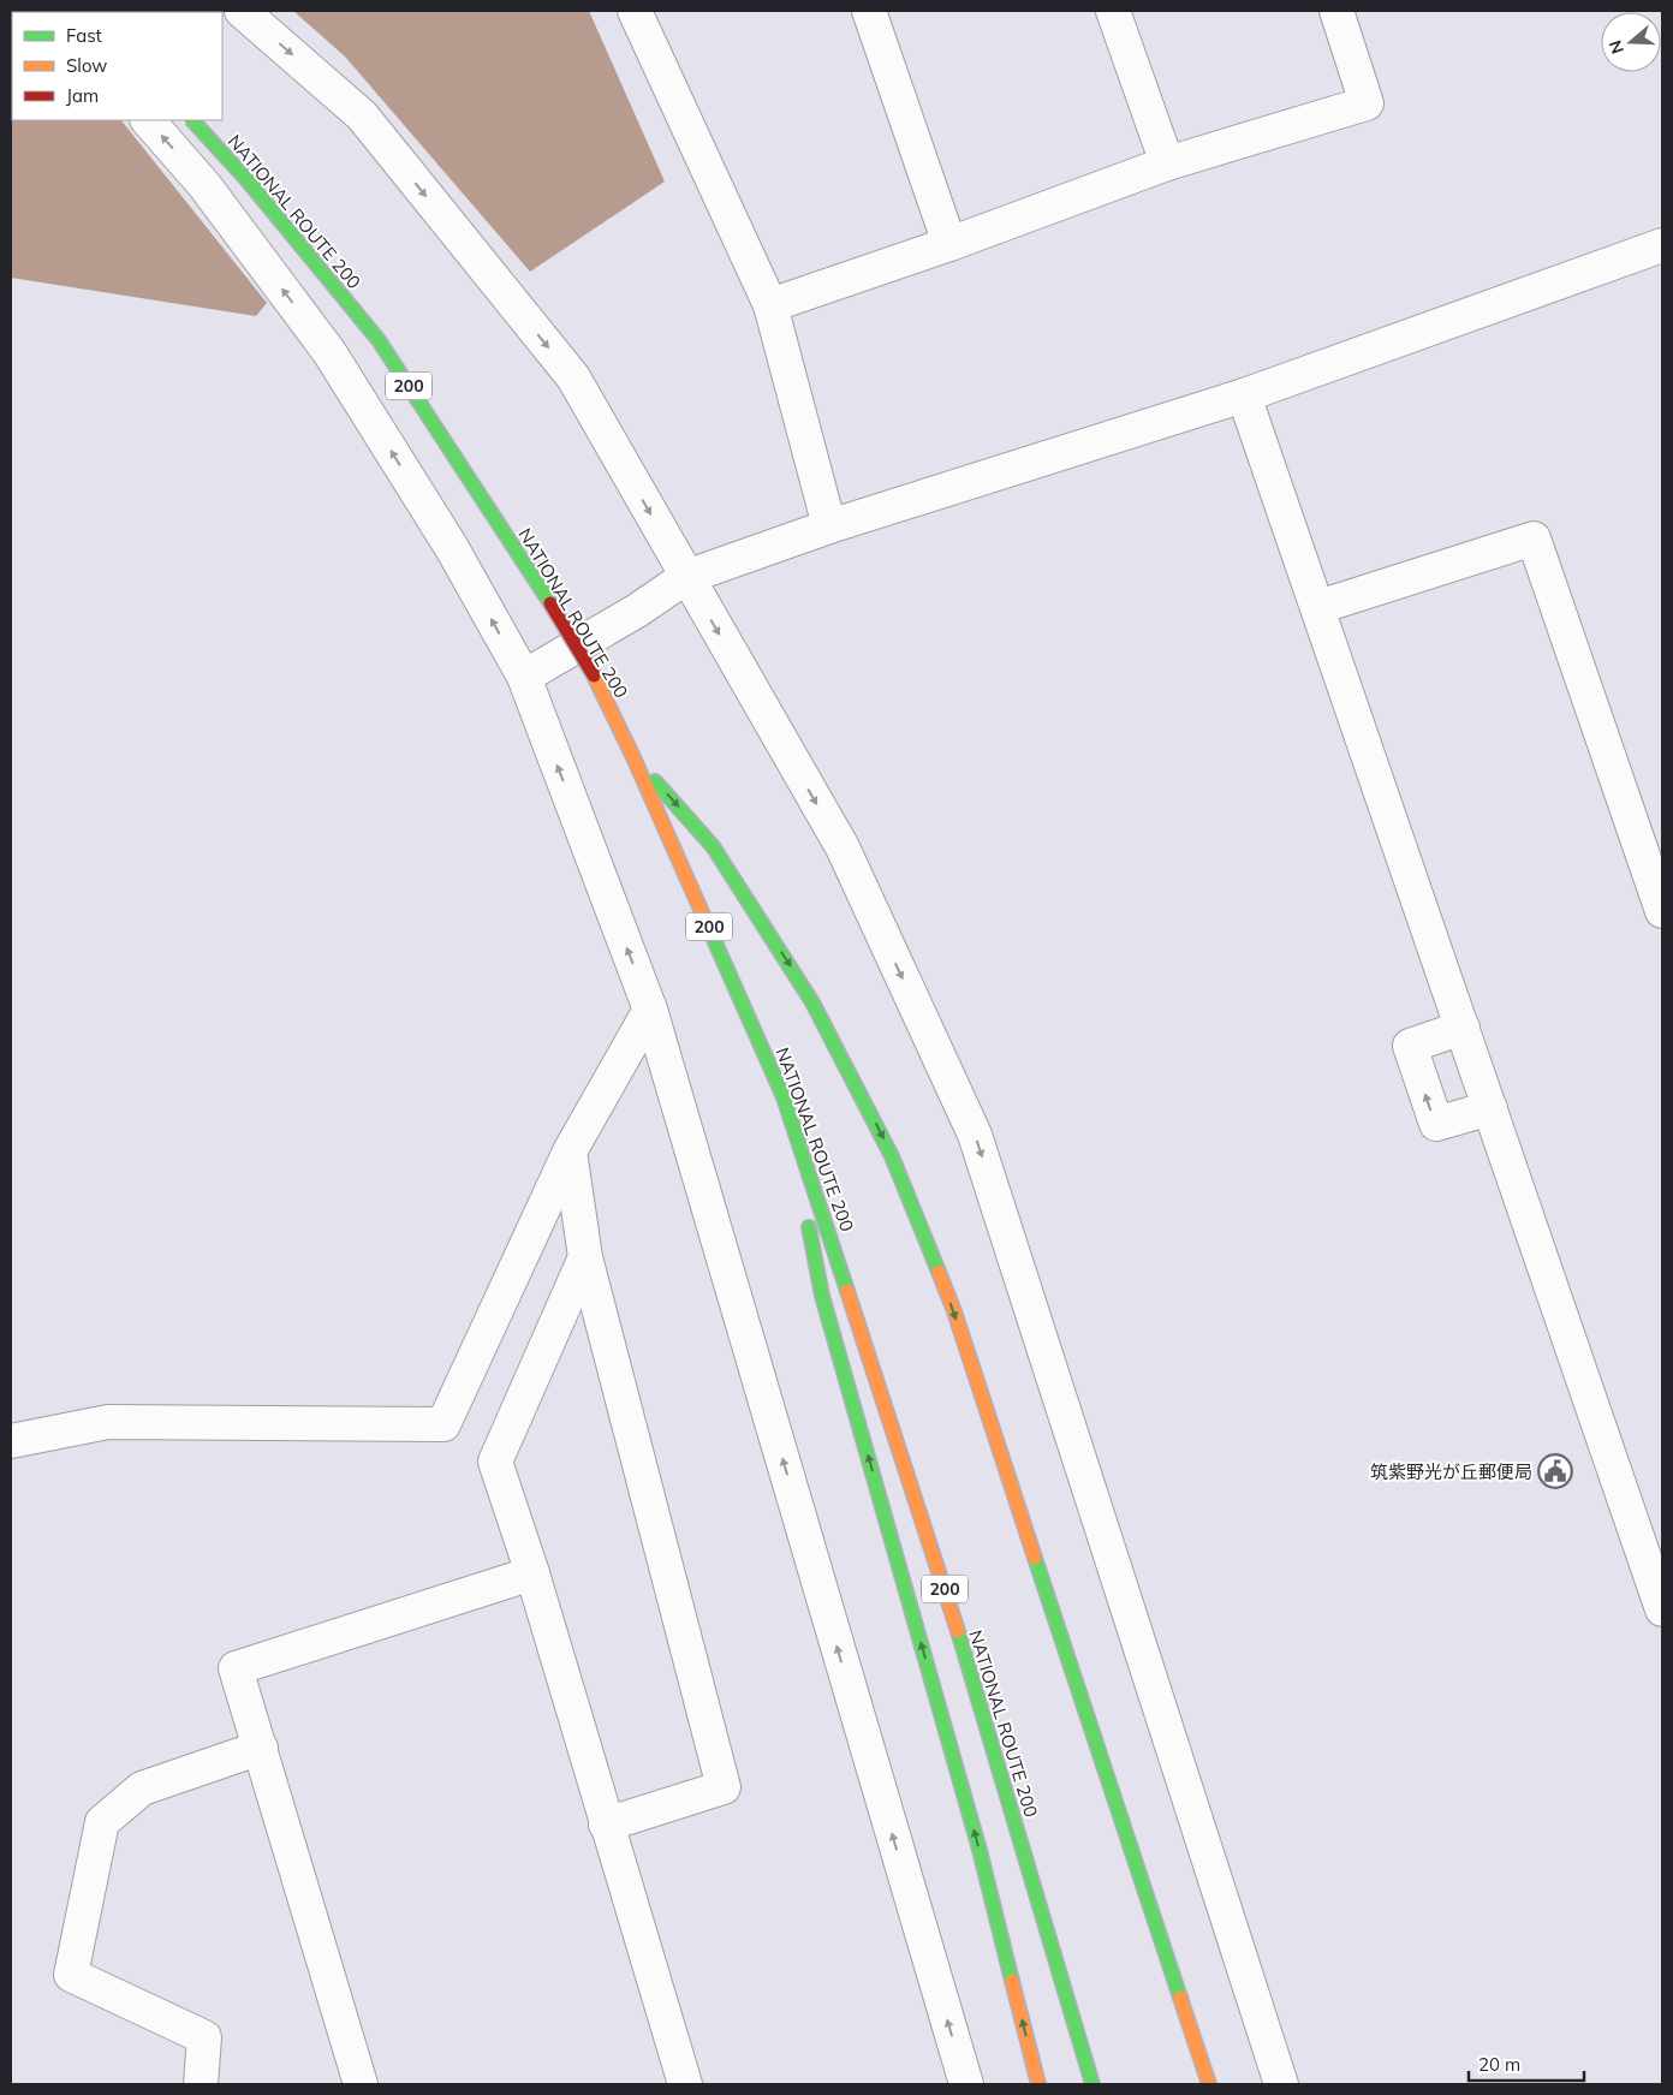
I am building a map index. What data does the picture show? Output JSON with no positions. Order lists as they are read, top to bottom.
{
  "streets": {
    "highway": ["NATIONAL ROUTE 200", "200"]
  },
  "places": {
    "public building": ["筑紫野光が丘郵便局"]
  },
  "legend": ["Fast", "Slow", "Jam"],
  "scale_bar": "20 m",
  "north": "left"
}
